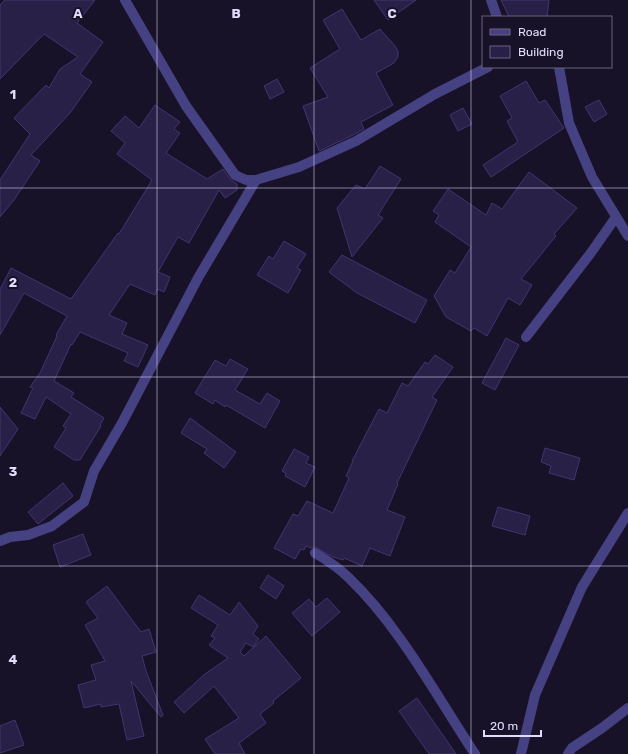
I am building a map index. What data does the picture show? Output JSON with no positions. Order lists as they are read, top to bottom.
{
  "legend": ["Road", "Building"],
  "scale_bar": "20 m",
  "grid": {
    "columns": ["A", "B", "C"],
    "rows": [
      "1",
      "2",
      "3",
      "4"
    ]
  }
}
